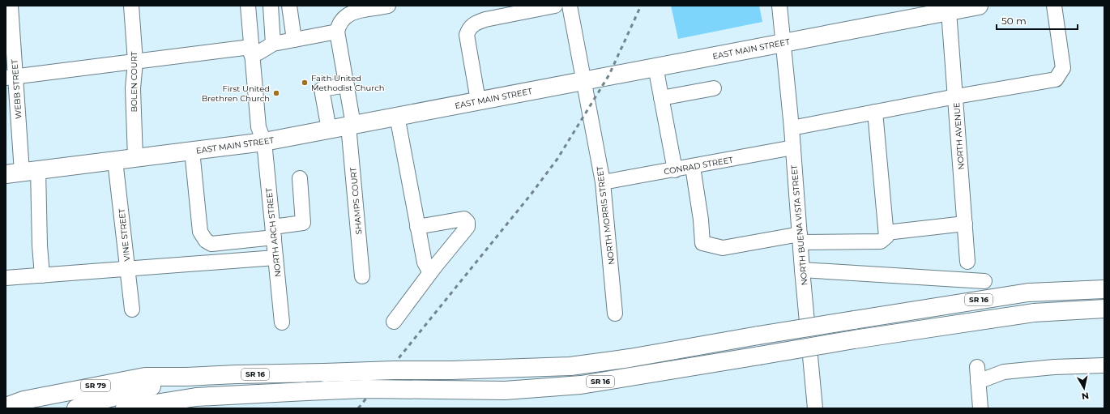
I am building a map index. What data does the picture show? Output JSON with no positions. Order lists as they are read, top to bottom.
{
  "streets": {
    "main road": ["EAST MAIN STREET", "SR 16", "SR 79"],
    "street": [
      "BOLEN COURT",
      "WEBB STREET",
      "NORTH AVENUE",
      "CONRAD STREET",
      "SHAMPS COURT",
      "NORTH MORRIS STREET",
      "NORTH BUENA VISTA STREET",
      "NORTH ARCH STREET",
      "VINE STREET"
    ]
  },
  "crossings": [
    ["EAST MAIN STREET", "BOLEN COURT"],
    ["EAST MAIN STREET", "WEBB STREET"],
    ["EAST MAIN STREET", "NORTH AVENUE"],
    ["EAST MAIN STREET", "SHAMPS COURT"],
    ["EAST MAIN STREET", "NORTH MORRIS STREET"],
    ["EAST MAIN STREET", "NORTH BUENA VISTA STREET"],
    ["EAST MAIN STREET", "NORTH ARCH STREET"],
    ["EAST MAIN STREET", "VINE STREET"],
    ["CONRAD STREET", "NORTH MORRIS STREET"],
    ["CONRAD STREET", "NORTH BUENA VISTA STREET"],
    ["SR 16", "SR 79"]
  ],
  "places": ["Faith United Methodist Church", "First United Brethren Church"],
  "scale_bar": "50 m",
  "north": "bottom"
}
